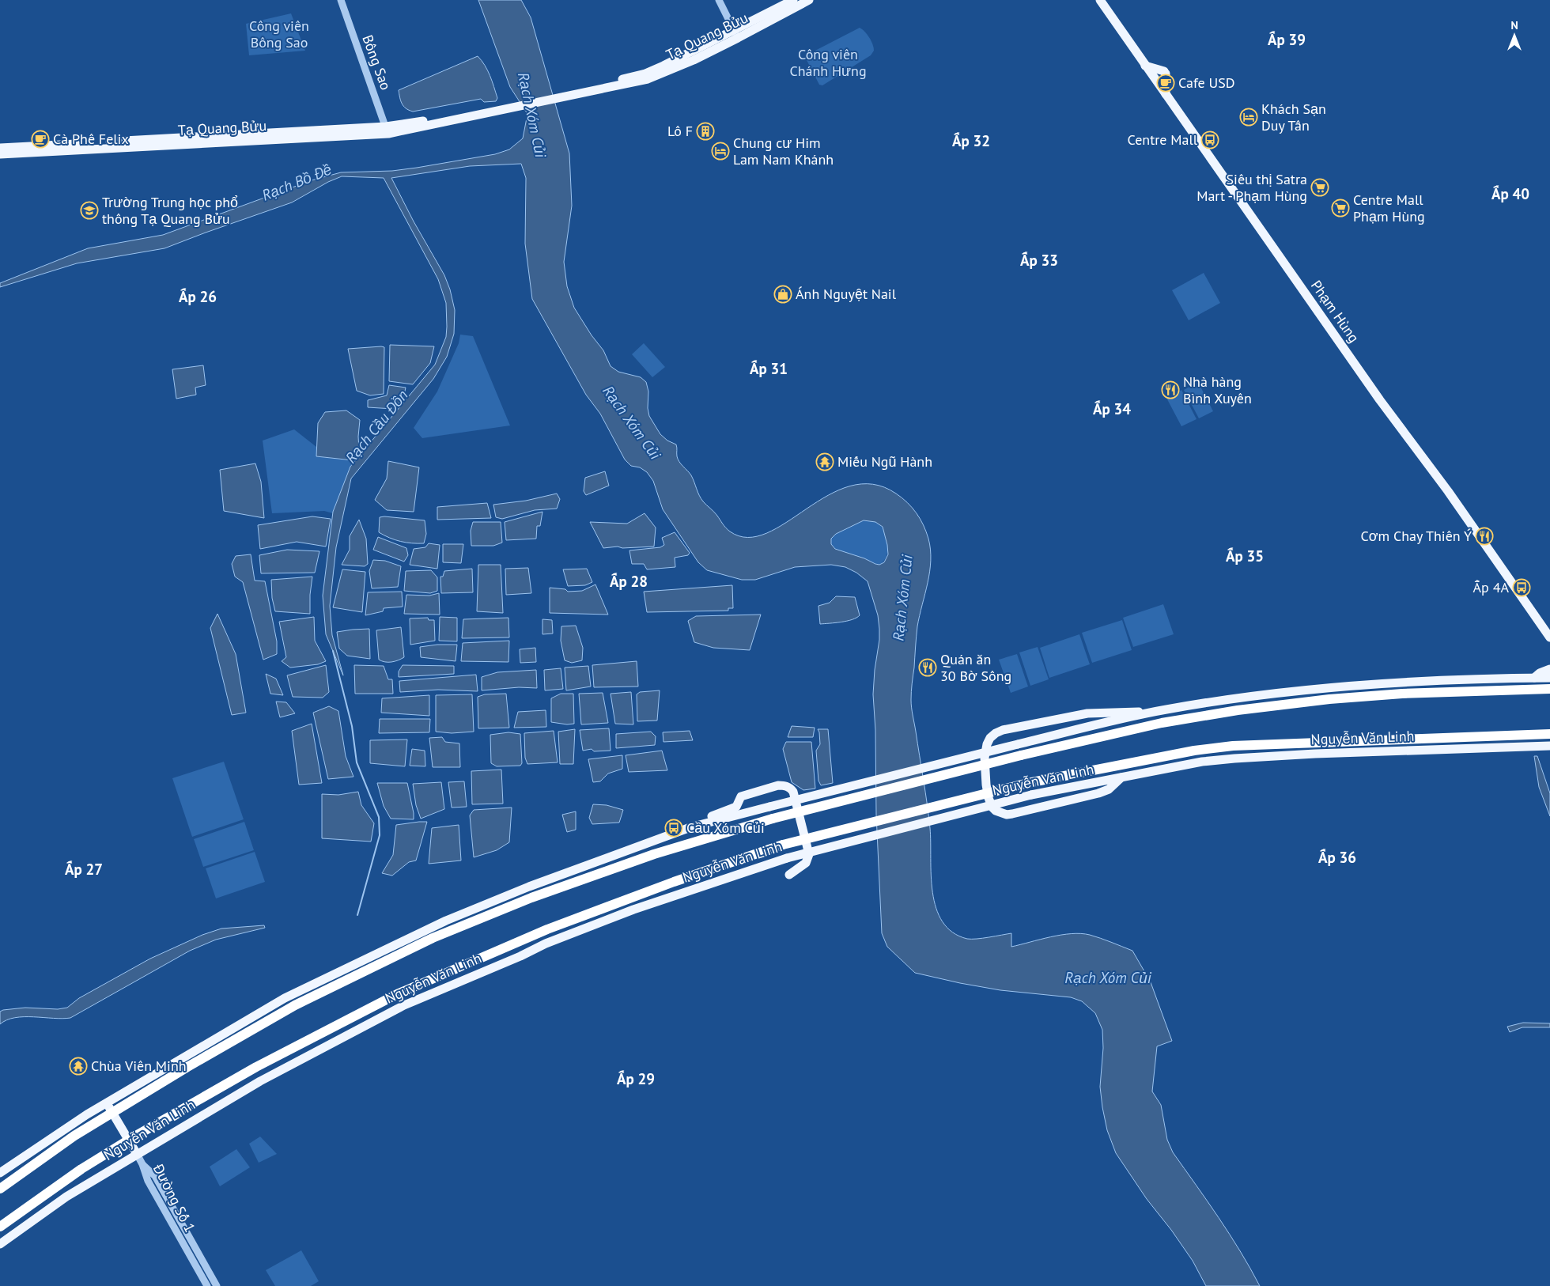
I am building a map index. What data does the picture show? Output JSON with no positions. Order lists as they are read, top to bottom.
{
  "streets": {
    "highway": ["Nguyễn Văn Linh"],
    "main road": ["Tạ Quang Bửu", "Phạm Hùng"],
    "street": ["Bông Sao", "Đường Số 1"]
  },
  "crossings": [
    ["Tạ Quang Bửu", "Bông Sao"],
    ["Nguyễn Văn Linh", "Đường Số 1"]
  ],
  "districts": [
    "Ấp 39",
    "Ấp 32",
    "Ấp 40",
    "Ấp 33",
    "Ấp 26",
    "Ấp 31",
    "Ấp 34",
    "Ấp 35",
    "Ấp 28",
    "Ấp 36",
    "Ấp 27",
    "Ấp 29"
  ],
  "water": ["Rạch Xóm Củi", "Rạch Bồ Đề", "Rạch Cầu Đồn"],
  "parks": ["Công viên Bông Sao", "Công viên Chánh Hưng"],
  "places": {
    "cafe": ["Cafe USD", "Cà Phê Felix"],
    "hotel": ["Khách Sạn Duy Tân", "Chung cư Him Lam Nam Khánh"],
    "building": ["Lô F"],
    "bus stop": ["Centre Mall", "Ấp 4A", "Cầu Xóm Củi"],
    "supermarket": ["Siêu thị Satra Mart - Phạm Hùng", "Centre Mall Phạm Hùng"],
    "school or university": ["Trường Trung học phổ thông Tạ Quang Bửu"],
    "shop": ["Ánh Nguyệt Nail"],
    "restaurant": ["Nhà hàng Bình Xuyên", "Cơm Chay Thiên Ý", "Quán ăn 30 Bờ Sông"],
    "temple": ["Miếu Ngũ Hành", "Chùa Viên Minh"]
  },
  "north": "top"
}
